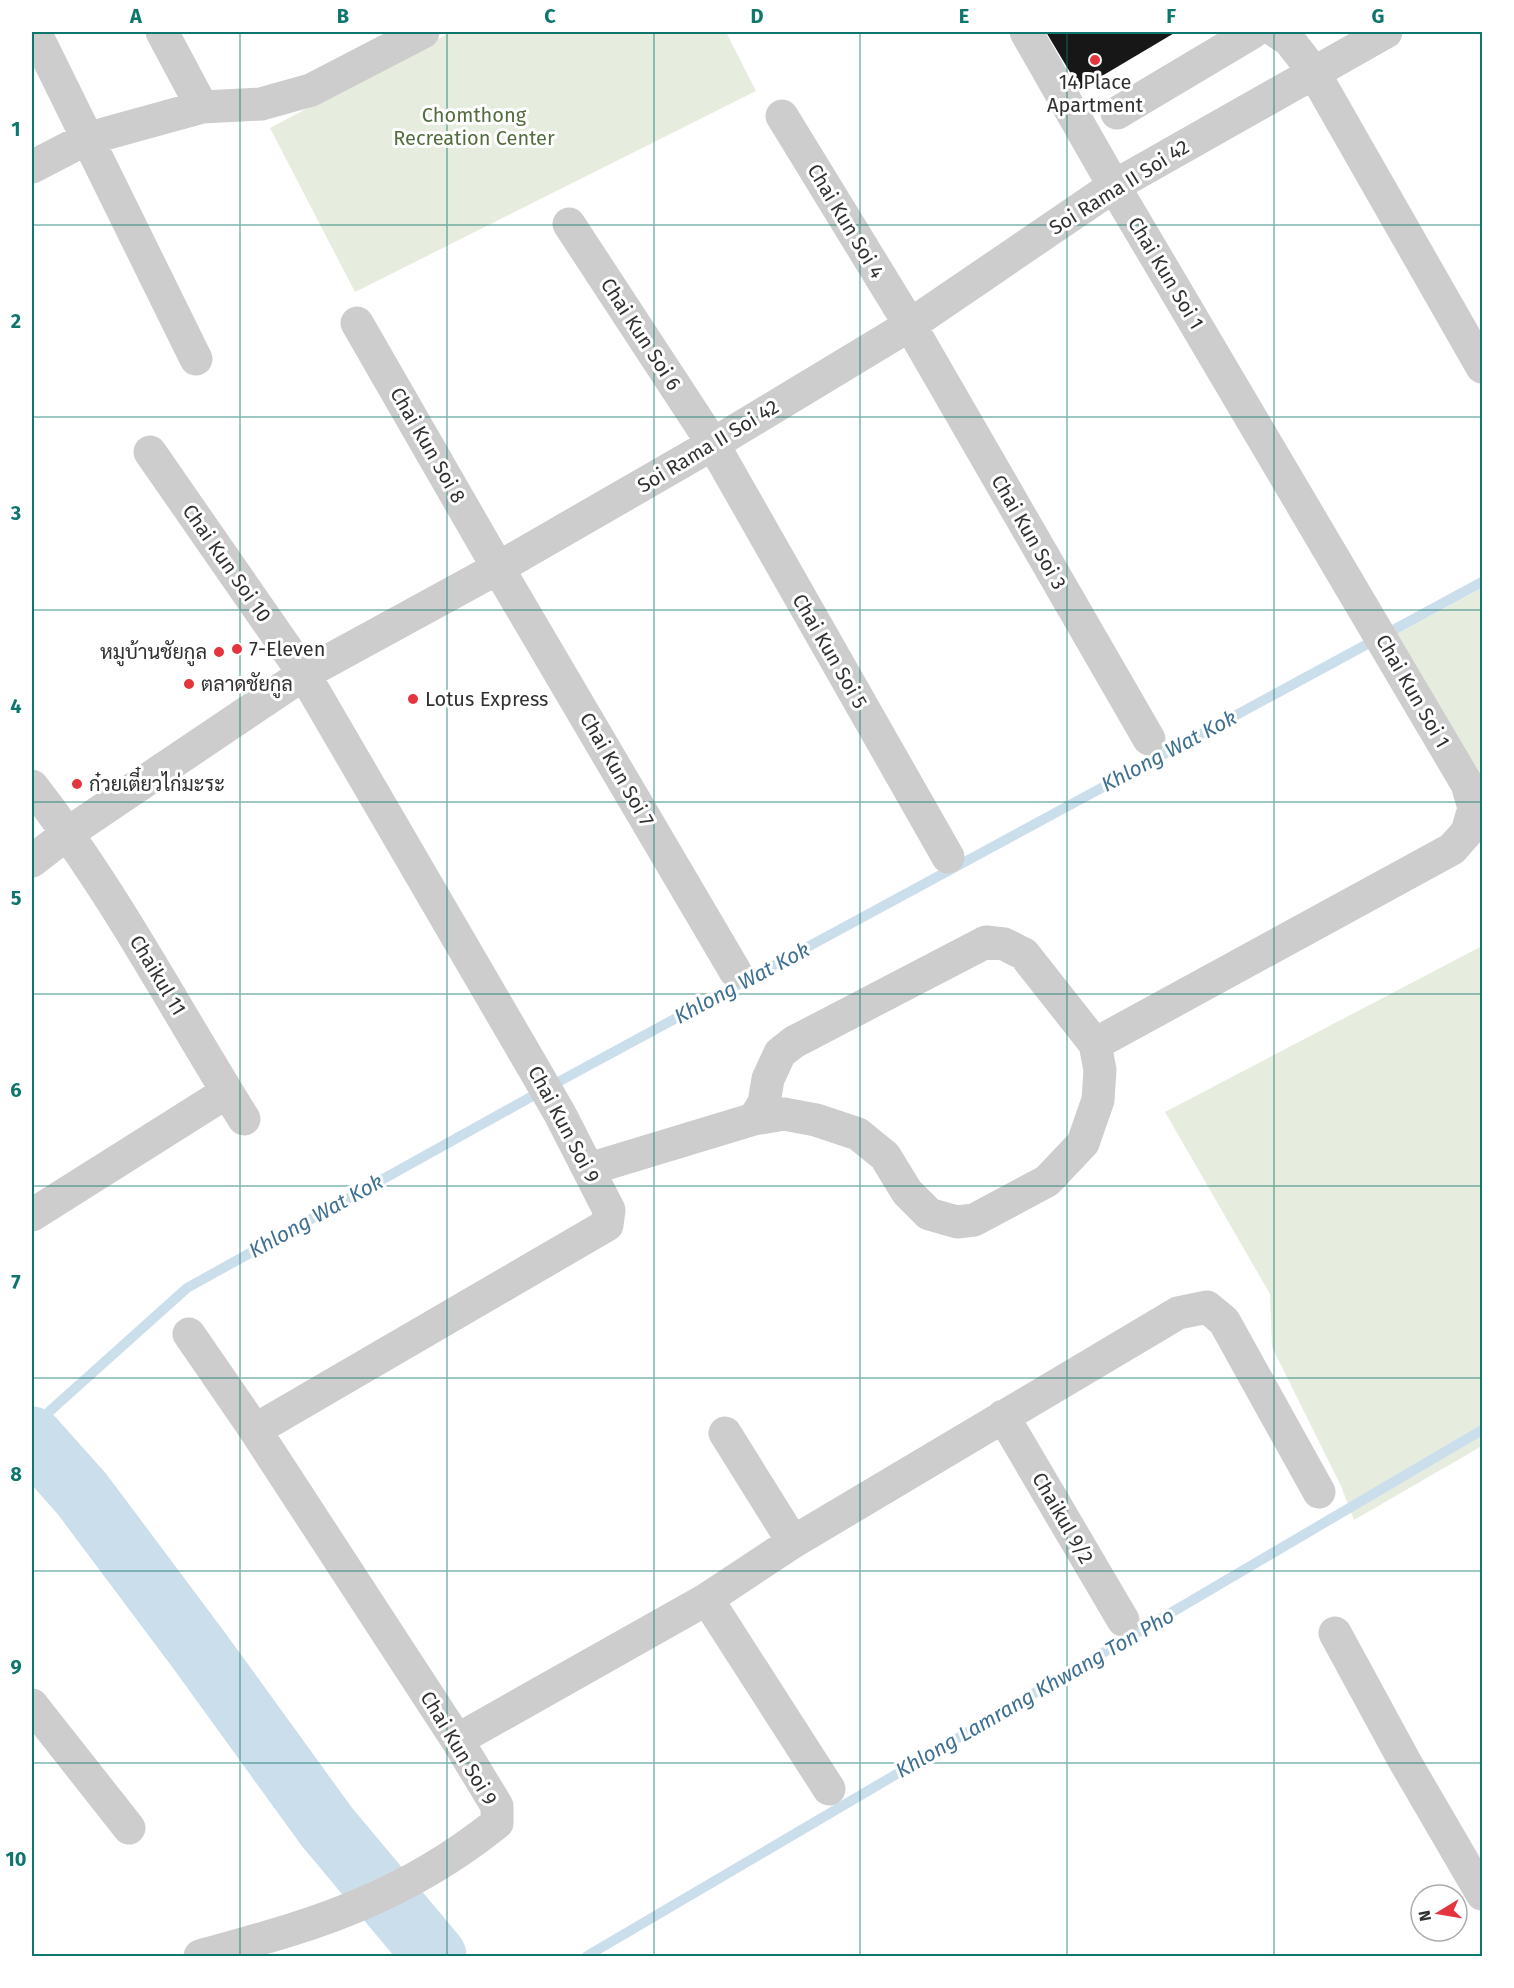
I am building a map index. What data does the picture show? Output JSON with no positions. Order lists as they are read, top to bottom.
{
  "streets": {
    "street": [
      "Soi Rama II Soi 42",
      "Chai Kun Soi 4",
      "Chai Kun Soi 1",
      "Chai Kun Soi 6",
      "Chai Kun Soi 8",
      "Chai Kun Soi 3",
      "Chai Kun Soi 10",
      "Chai Kun Soi 5",
      "Chai Kun Soi 7",
      "Chaikul 11",
      "Chai Kun Soi 9",
      "Chaikul 9/2"
    ]
  },
  "crossings": [
    ["Soi Rama II Soi 42", "Chai Kun Soi 4"],
    ["Soi Rama II Soi 42", "Chai Kun Soi 1"],
    ["Soi Rama II Soi 42", "Chai Kun Soi 6"],
    ["Soi Rama II Soi 42", "Chai Kun Soi 8"],
    ["Soi Rama II Soi 42", "Chai Kun Soi 3"],
    ["Soi Rama II Soi 42", "Chai Kun Soi 10"],
    ["Soi Rama II Soi 42", "Chai Kun Soi 5"],
    ["Soi Rama II Soi 42", "Chai Kun Soi 7"],
    ["Soi Rama II Soi 42", "Chaikul 11"],
    ["Soi Rama II Soi 42", "Chai Kun Soi 9"],
    ["Chai Kun Soi 4", "Chai Kun Soi 3"],
    ["Chai Kun Soi 6", "Chai Kun Soi 5"],
    ["Chai Kun Soi 8", "Chai Kun Soi 7"],
    ["Chai Kun Soi 10", "Chai Kun Soi 9"]
  ],
  "water": ["Khlong Wat Kok", "Khlong Lamrang Khwang Ton Pho"],
  "parks": ["Chomthong Recreation Center"],
  "places": [
    "14 Place Apartment",
    "7-Eleven",
    "หมูบ้านชัยกูล",
    "ตลาดชัยกูล",
    "Lotus Express",
    "ก๋วยเตี๋ยวไก่มะระ"
  ],
  "north": "left",
  "grid": {
    "columns": [
      "A",
      "B",
      "C",
      "D",
      "E",
      "F",
      "G"
    ],
    "rows": [
      "1",
      "2",
      "3",
      "4",
      "5",
      "6",
      "7",
      "8",
      "9",
      "10"
    ]
  }
}
